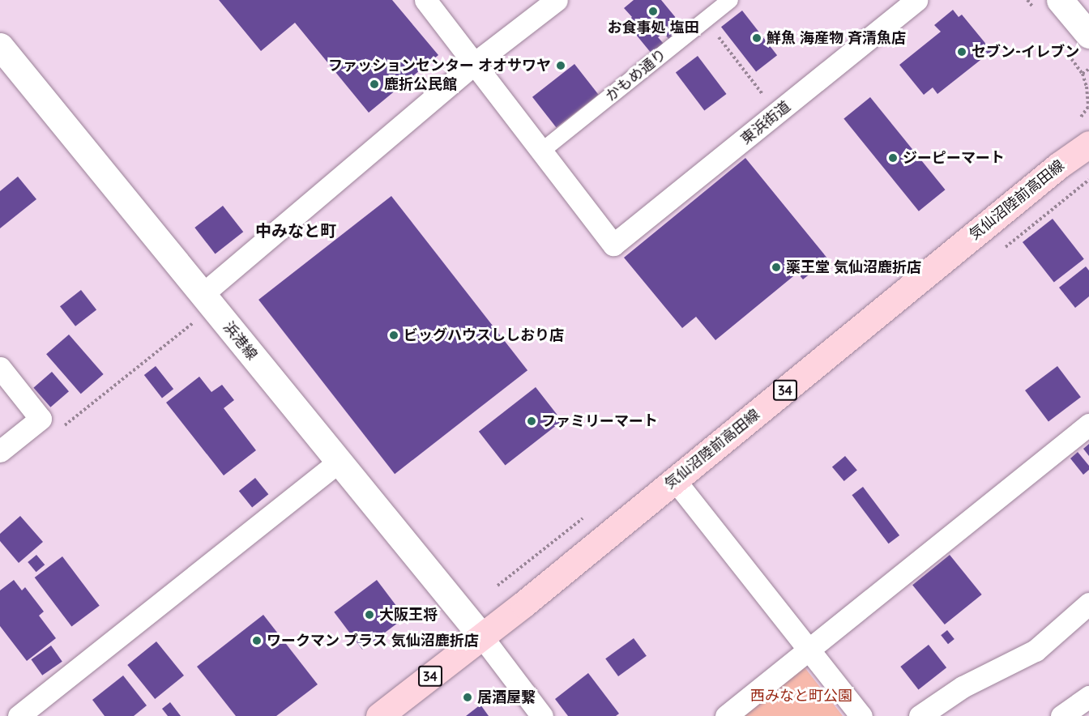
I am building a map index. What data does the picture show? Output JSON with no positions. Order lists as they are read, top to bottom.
{
  "streets": {
    "main road": ["気仙沼陸前高田線", "34"],
    "street": ["かもめ通り", "東浜街道", "浜港線"]
  },
  "crossings": [
    ["かもめ通り", "東浜街道"],
    ["気仙沼陸前高田線", "浜港線"]
  ],
  "districts": ["中みなと町"],
  "parks": ["西みなと町公園"],
  "places": [
    "お食事処 塩田",
    "鮮魚 海産物 斉清魚店",
    "セブン-イレブン",
    "ファッションセンター オオサワヤ",
    "鹿折公民館",
    "ジーピーマート",
    "薬王堂 気仙沼鹿折店",
    "ビッグハウスししおり店",
    "ファミリーマート",
    "大阪王将",
    "ワークマン プラス 気仙沼鹿折店",
    "居酒屋繋"
  ]
}
